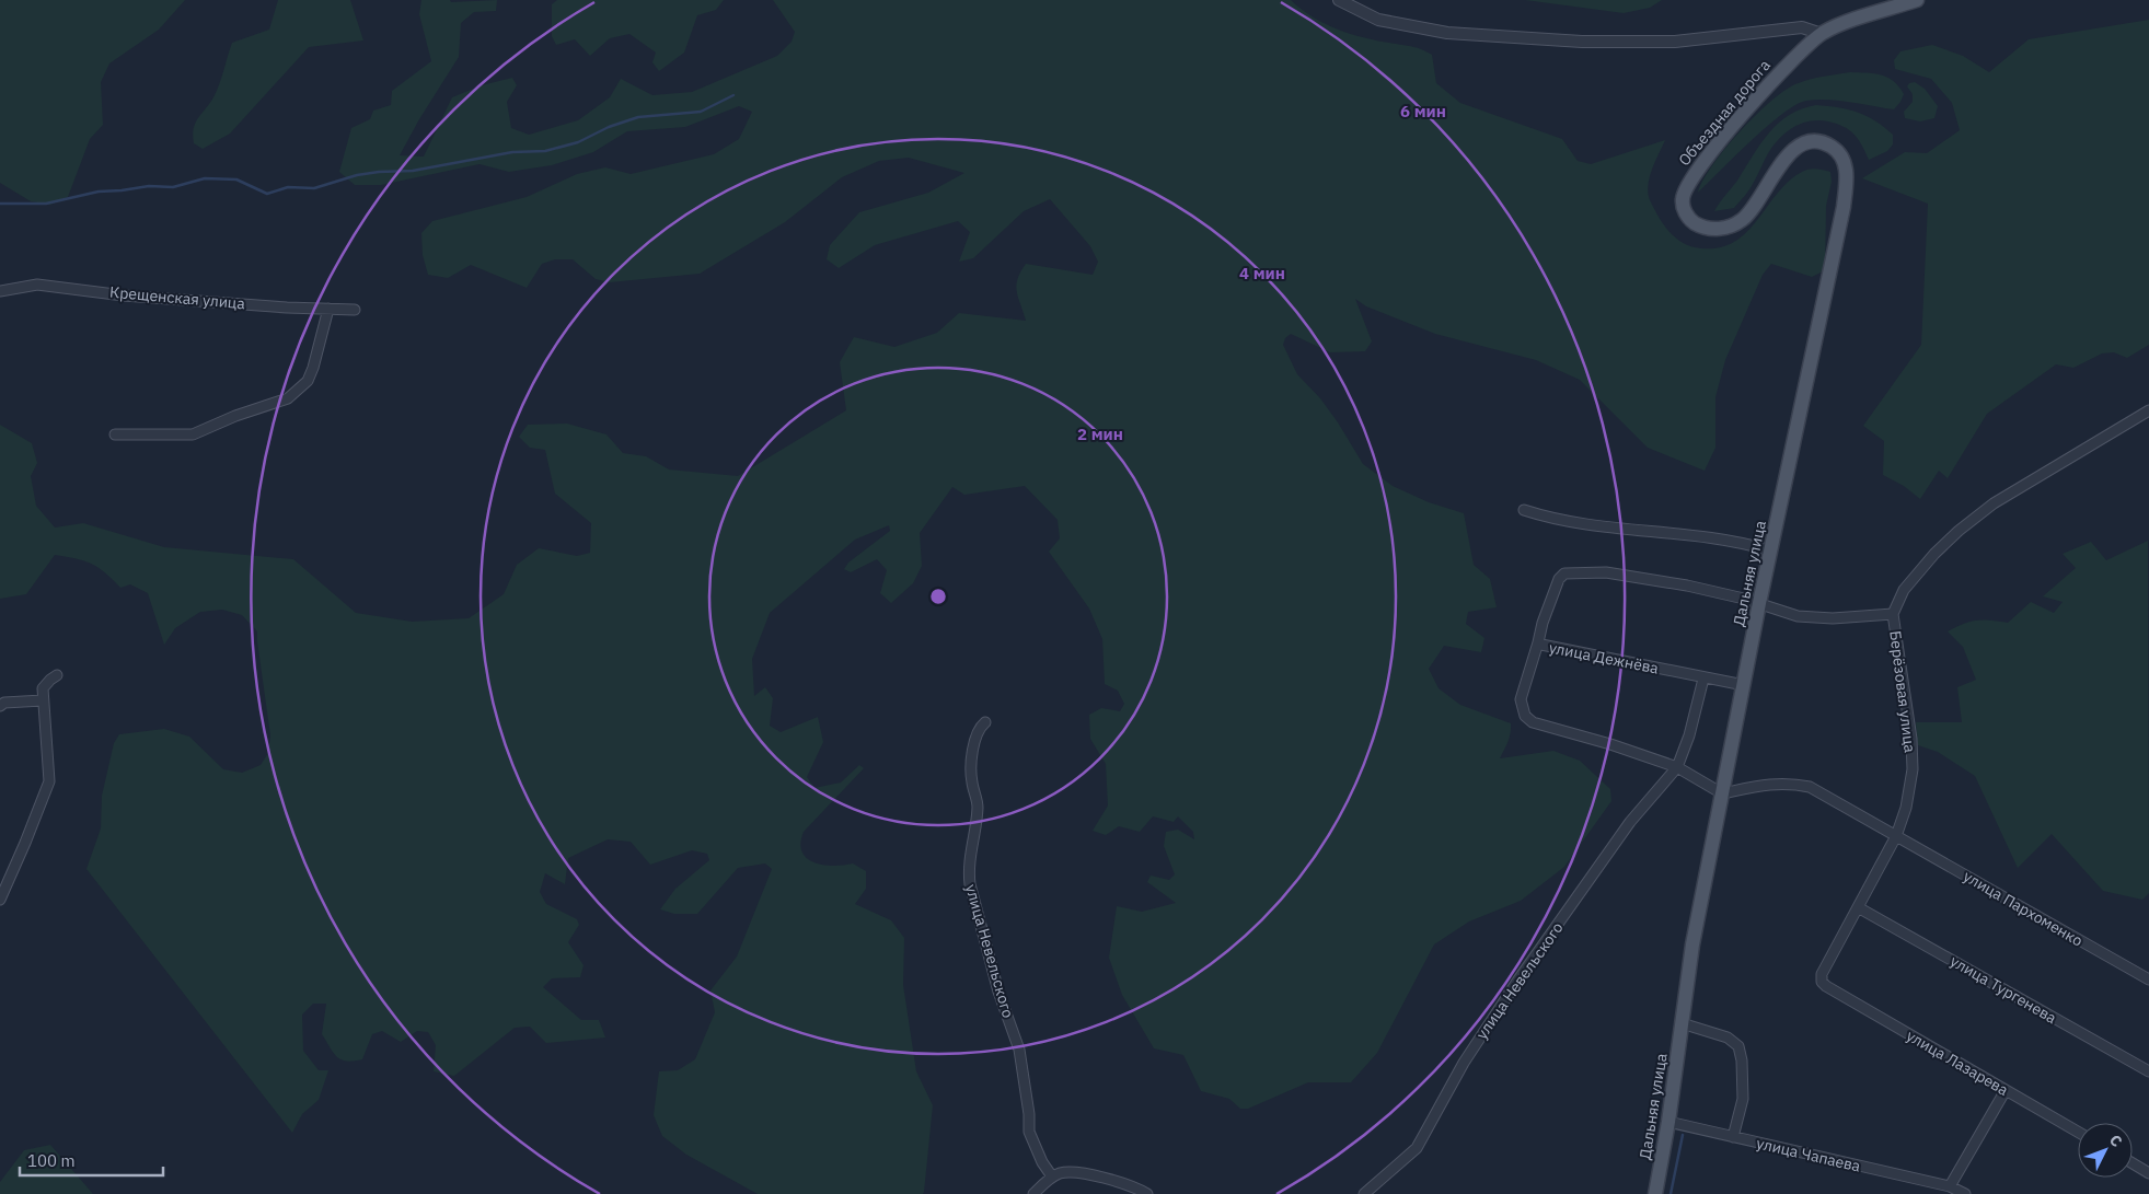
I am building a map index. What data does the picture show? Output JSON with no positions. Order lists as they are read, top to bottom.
{
  "streets": {
    "main road": ["Объездная дорога", "Дальняя улица"],
    "street": [
      "Крещенская улица",
      "улица Дежнёва",
      "Берёзовая улица",
      "улица Пархоменко",
      "улица Невельского",
      "улица Тургенева",
      "улица Лазарева",
      "улица Чапаева"
    ]
  },
  "crossings": [
    ["Объездная дорога", "Дальняя улица"],
    ["Дальняя улица", "улица Дежнёва"],
    ["Дальняя улица", "улица Пархоменко"],
    ["Дальняя улица", "улица Чапаева"],
    ["улица Дежнёва", "улица Невельского"],
    ["Берёзовая улица", "улица Пархоменко"],
    ["Берёзовая улица", "улица Тургенева"],
    ["Берёзовая улица", "улица Лазарева"]
  ],
  "scale_bar": "100 m",
  "north": "top right",
  "rings": ["6 мин", "4 мин", "2 мин"]
}
